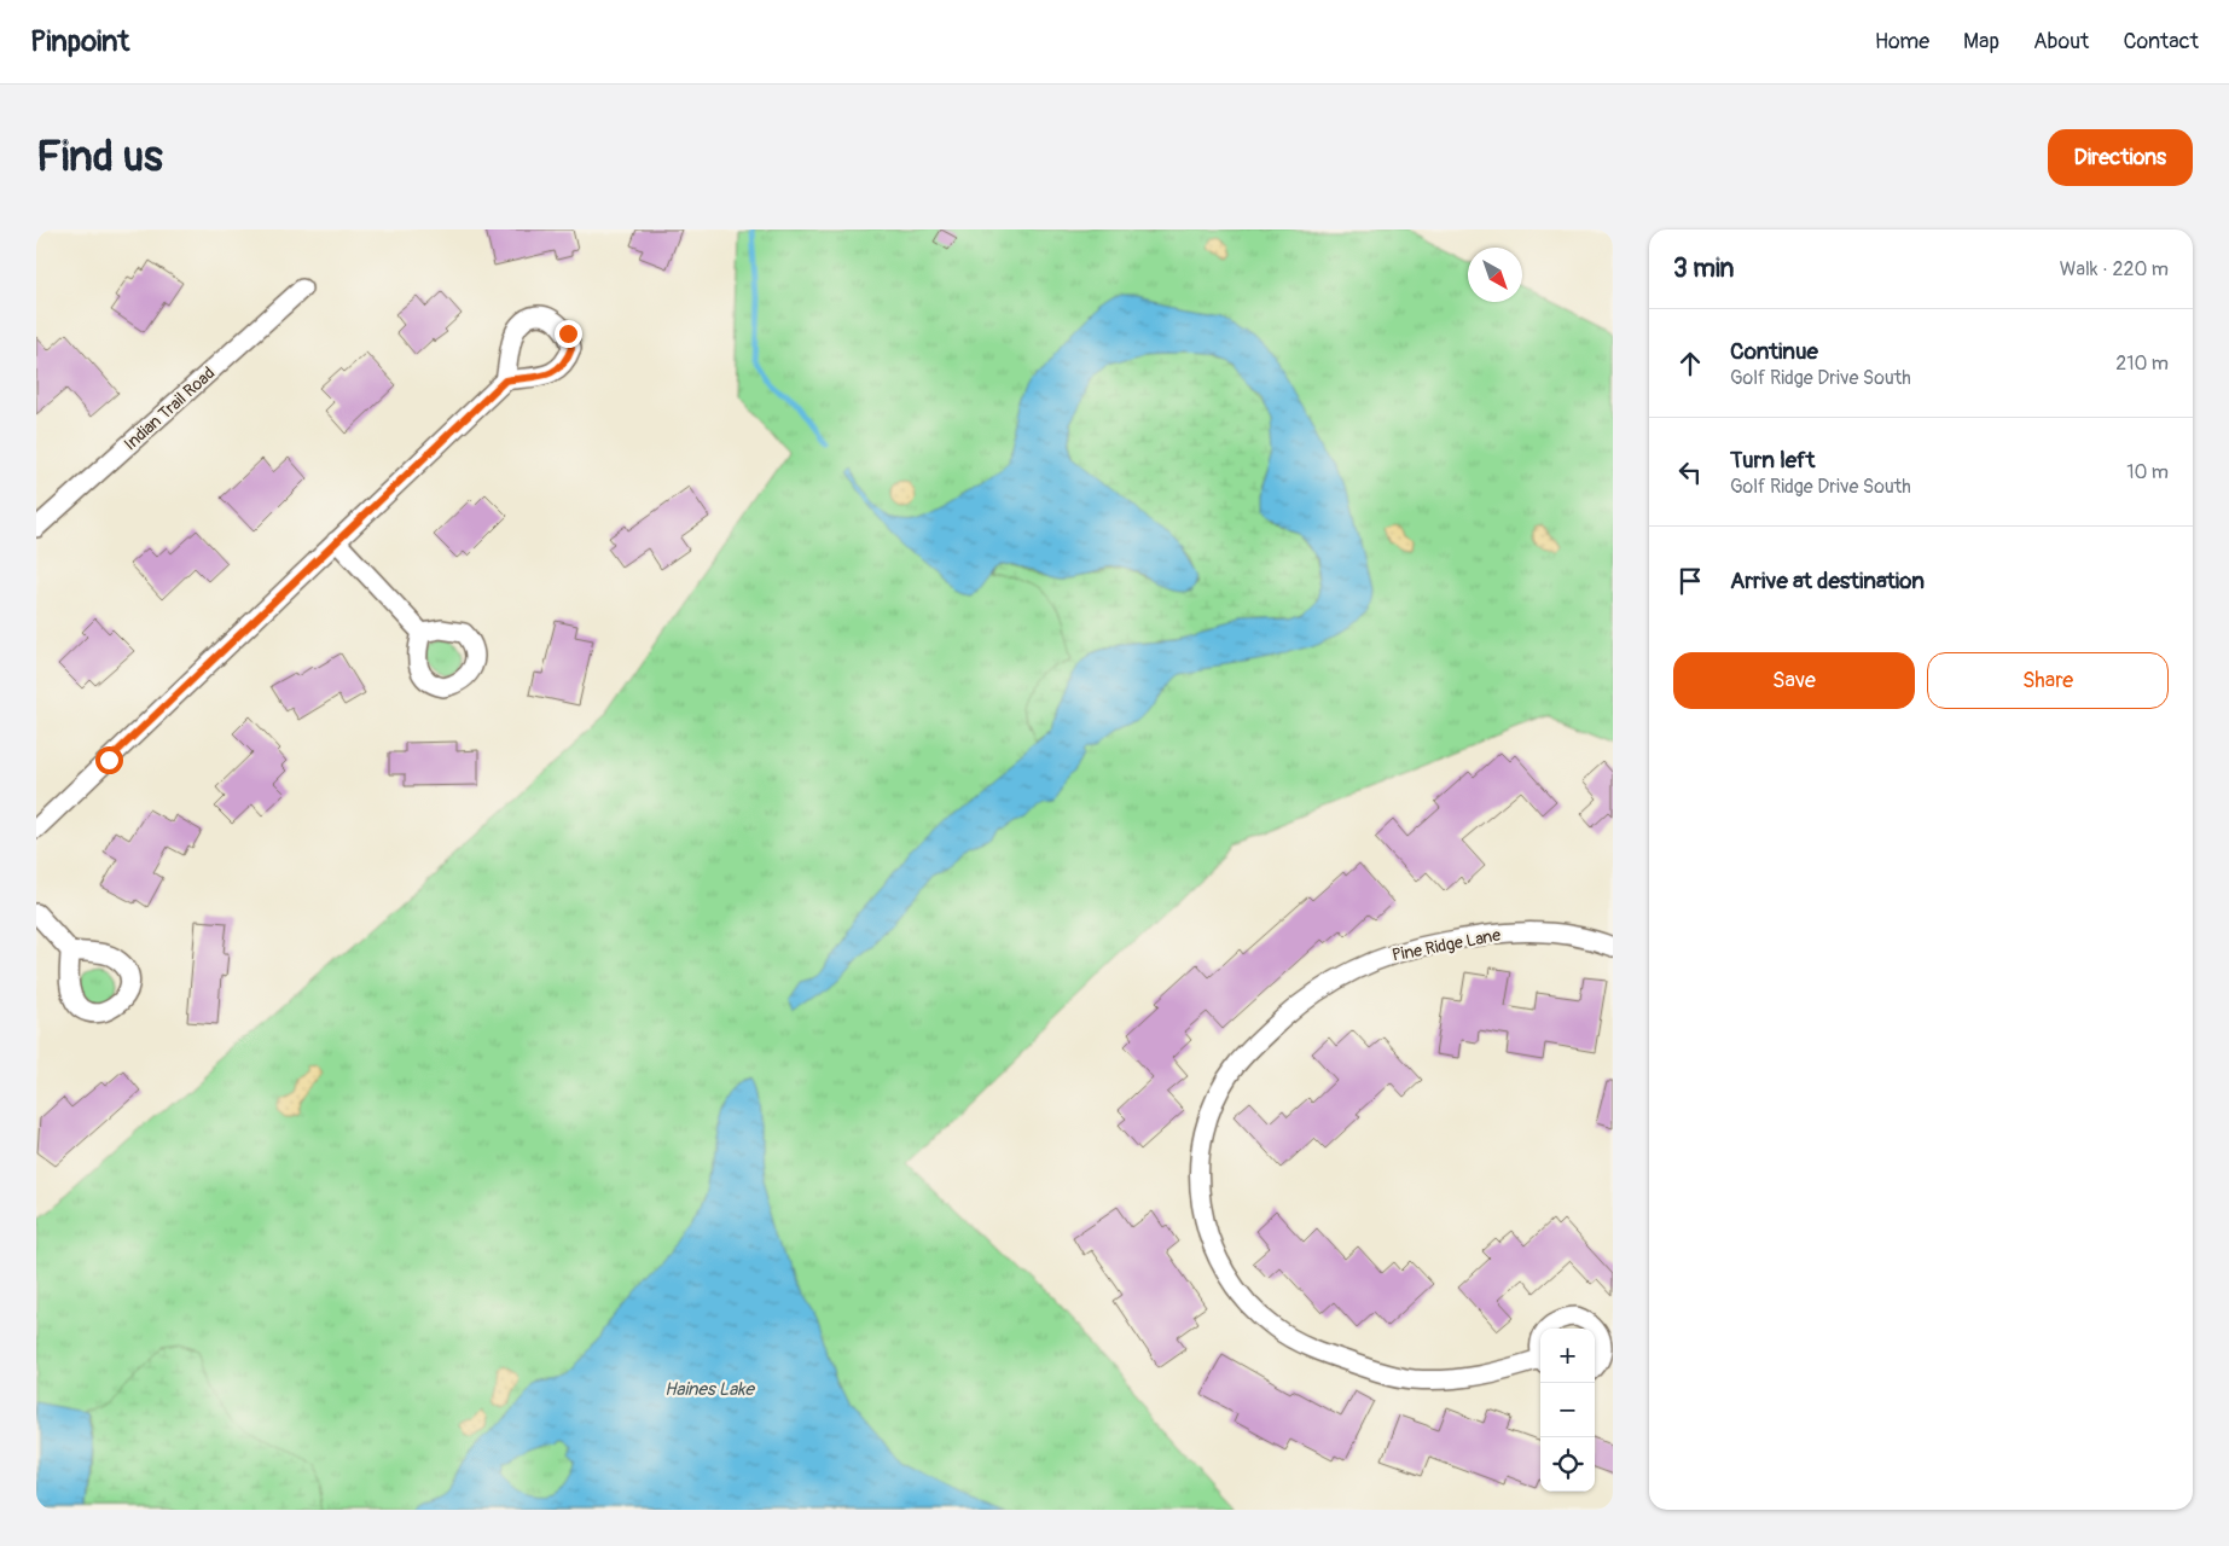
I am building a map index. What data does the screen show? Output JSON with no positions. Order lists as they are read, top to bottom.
{
  "streets": {
    "street": ["Indian Trail Road", "Pine Ridge Lane"]
  },
  "water": ["Haines Lake"],
  "north": "bottom right",
  "page": {
    "header": "Pinpoint",
    "nav": [
      "Home",
      "Map",
      "About",
      "Contact"
    ],
    "buttons": [
      "Directions",
      ["Save", "Share"]
    ],
    "title": "Find us",
    "heading": ["3 min", "Walk · 220 m"],
    "list": [
      ["Continue", "Golf Ridge Drive South", "210 m"],
      ["Turn left", "Golf Ridge Drive South", "10 m"],
      "Arrive at destination"
    ],
    "map_buttons": ["+", "−"]
  }
}
